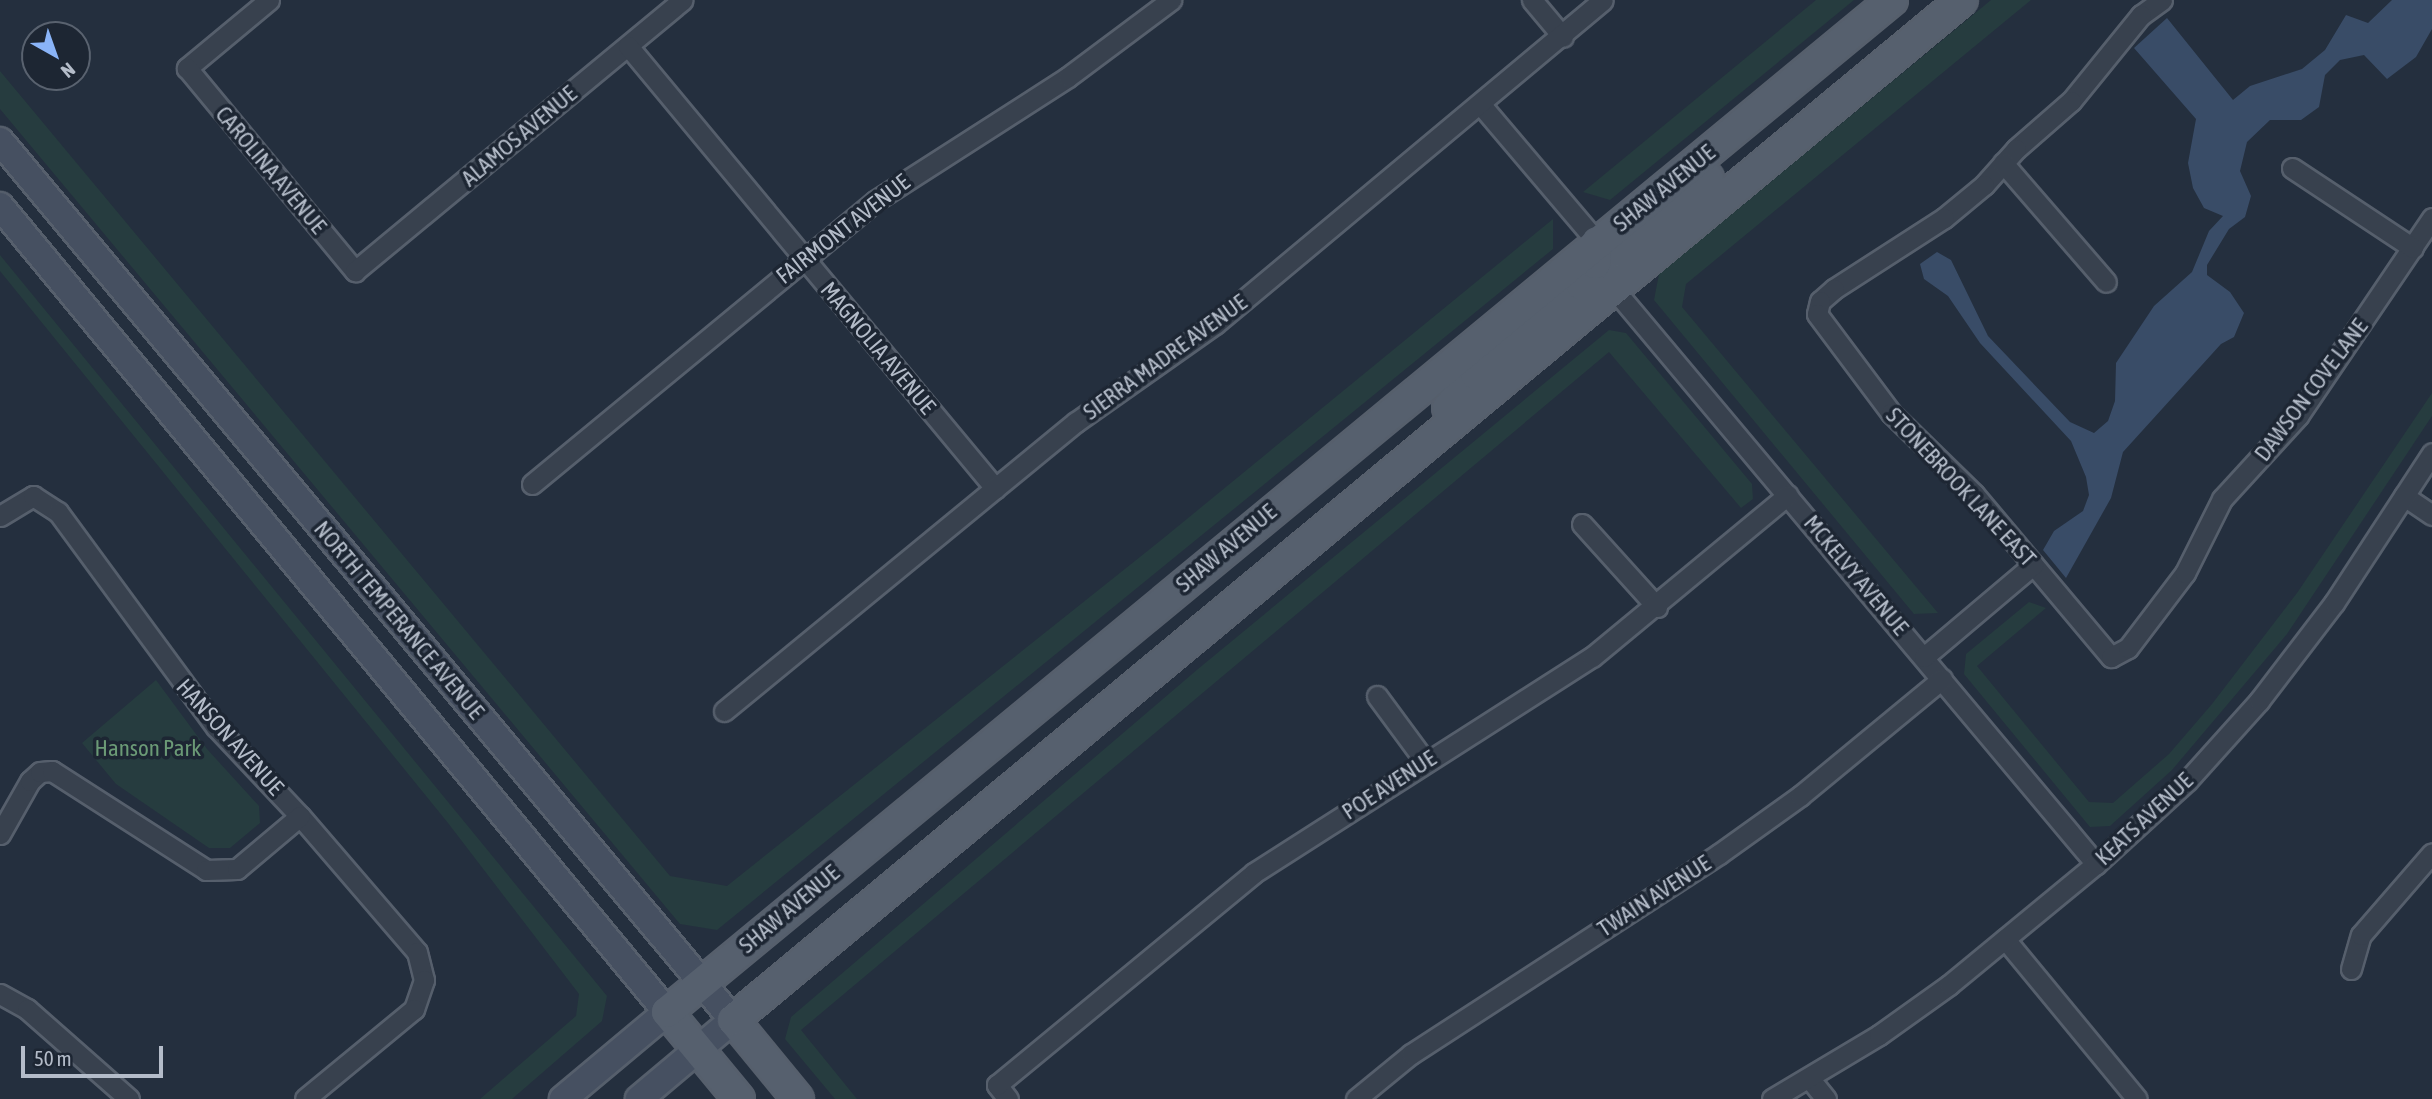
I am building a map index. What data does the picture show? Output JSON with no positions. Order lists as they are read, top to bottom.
{
  "streets": {
    "main road": ["SHAW AVENUE", "NORTH TEMPERANCE AVENUE"],
    "street": [
      "ALAMOS AVENUE",
      "CAROLINA AVENUE",
      "FAIRMONT AVENUE",
      "MAGNOLIA AVENUE",
      "SIERRA MADRE AVENUE",
      "DAWSON COVE LANE",
      "STONEBROOK LANE EAST",
      "MCKELVY AVENUE",
      "HANSON AVENUE",
      "POE AVENUE",
      "KEATS AVENUE",
      "TWAIN AVENUE"
    ]
  },
  "crossings": [
    ["ALAMOS AVENUE", "CAROLINA AVENUE"],
    ["ALAMOS AVENUE", "MAGNOLIA AVENUE"],
    ["SHAW AVENUE", "MCKELVY AVENUE"],
    ["SHAW AVENUE", "NORTH TEMPERANCE AVENUE"],
    ["FAIRMONT AVENUE", "MAGNOLIA AVENUE"],
    ["MAGNOLIA AVENUE", "SIERRA MADRE AVENUE"],
    ["DAWSON COVE LANE", "STONEBROOK LANE EAST"],
    ["MCKELVY AVENUE", "POE AVENUE"],
    ["MCKELVY AVENUE", "KEATS AVENUE"],
    ["MCKELVY AVENUE", "TWAIN AVENUE"]
  ],
  "parks": ["Hanson Park"],
  "scale_bar": "50 m",
  "north": "bottom right"
}
